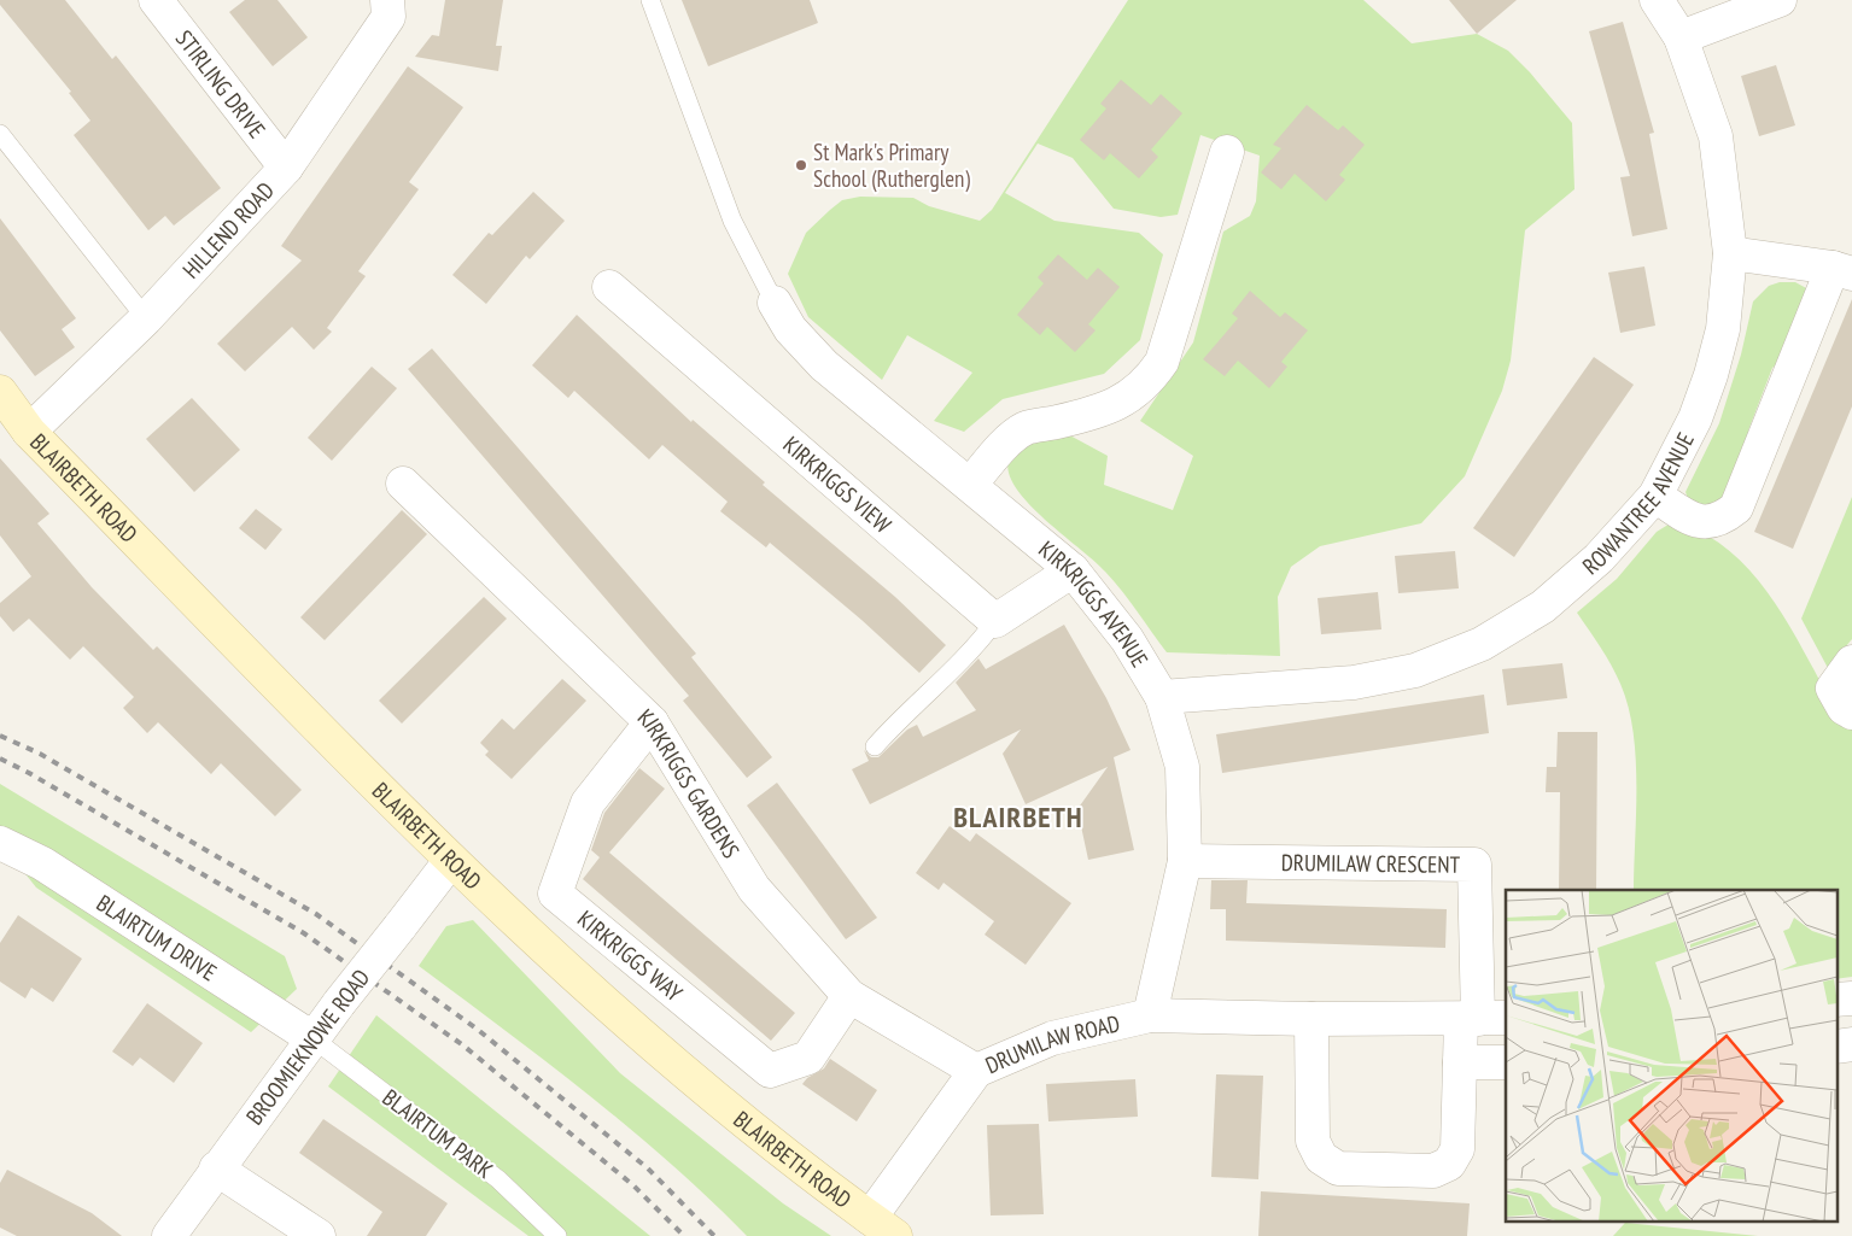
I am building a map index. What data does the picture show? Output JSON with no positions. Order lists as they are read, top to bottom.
{
  "streets": {
    "main road": ["BLAIRBETH ROAD"],
    "street": [
      "STIRLING DRIVE",
      "HILLEND ROAD",
      "KIRKRIGGS VIEW",
      "ROWANTREE AVENUE",
      "KIRKRIGGS AVENUE",
      "KIRKRIGGS GARDENS",
      "DRUMILAW CRESCENT",
      "BLAIRTUM DRIVE",
      "KIRKRIGGS WAY",
      "DRUMILAW ROAD",
      "BROOMIEKNOWE ROAD"
    ],
    "lane": ["BLAIRTUM PARK"]
  },
  "crossings": [
    ["STIRLING DRIVE", "HILLEND ROAD"],
    ["HILLEND ROAD", "BLAIRBETH ROAD"],
    ["BLAIRBETH ROAD", "DRUMILAW ROAD"],
    ["BLAIRBETH ROAD", "BROOMIEKNOWE ROAD"],
    ["ROWANTREE AVENUE", "KIRKRIGGS AVENUE"],
    ["KIRKRIGGS AVENUE", "DRUMILAW CRESCENT"],
    ["KIRKRIGGS AVENUE", "DRUMILAW ROAD"],
    ["KIRKRIGGS GARDENS", "KIRKRIGGS WAY"],
    ["KIRKRIGGS GARDENS", "DRUMILAW ROAD"],
    ["DRUMILAW CRESCENT", "DRUMILAW ROAD"],
    ["BLAIRTUM DRIVE", "BROOMIEKNOWE ROAD"],
    ["BLAIRTUM DRIVE", "BLAIRTUM PARK"],
    ["BROOMIEKNOWE ROAD", "BLAIRTUM PARK"]
  ],
  "districts": ["BLAIRBETH"],
  "places": ["St Mark's Primary School (Rutherglen)"]
}
